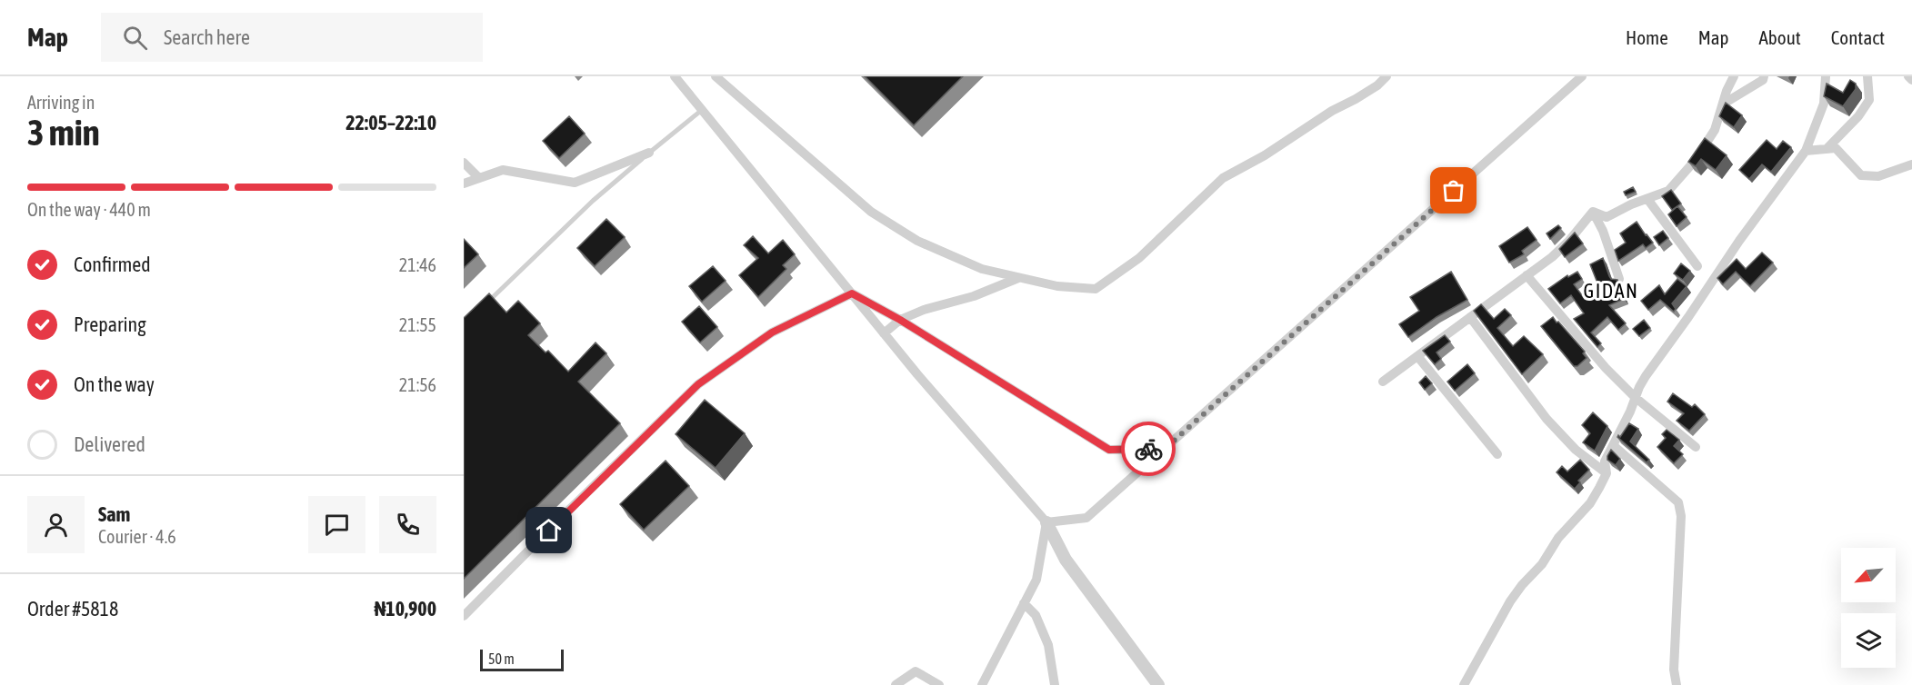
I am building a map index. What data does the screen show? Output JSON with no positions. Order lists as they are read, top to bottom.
{
  "districts": ["GIDAN"],
  "scale_bar": "50 m",
  "north": "bottom left",
  "page": {
    "header": "Map",
    "search": "Search here",
    "nav": [
      "Home",
      "Map",
      "About",
      "Contact"
    ],
    "heading": ["3 min", "Arriving in", "22:05–22:10"],
    "panel": [
      "Sam",
      "Courier · 4.6",
      "Order #5818",
      "₦10,900"
    ],
    "bar": "On the way · 440 m",
    "list": [
      ["Confirmed", "21:46"],
      ["Preparing", "21:55"],
      ["On the way", "21:56"],
      "Delivered"
    ],
    "scale": "50 m"
  }
}
